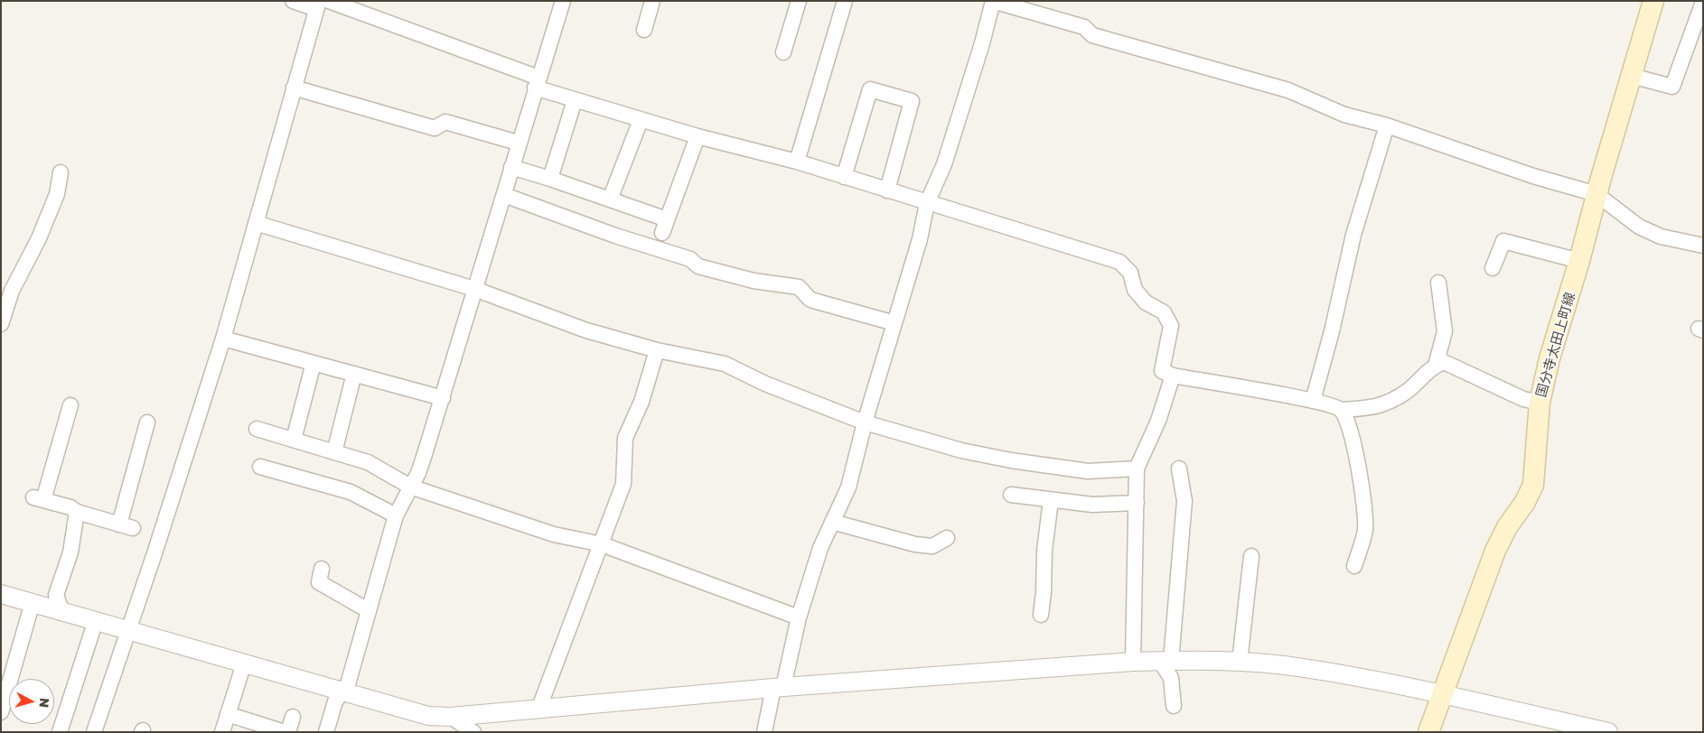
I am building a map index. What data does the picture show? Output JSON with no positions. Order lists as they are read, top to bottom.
{
  "streets": {
    "main road": ["国分寺太田上町線"]
  },
  "north": "right"
}
